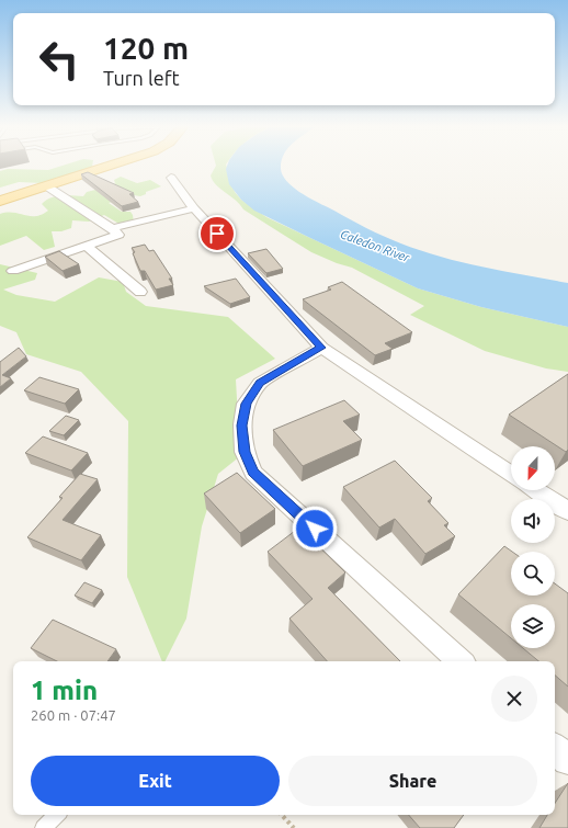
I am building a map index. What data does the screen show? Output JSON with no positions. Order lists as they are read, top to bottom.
{
  "water": ["Caledon River"],
  "north": "bottom",
  "page": {
    "turn": ["120 m", "Turn left"],
    "heading": ["1 min", "260 m · 07:47"],
    "buttons": ["Exit", "Share"]
  }
}
